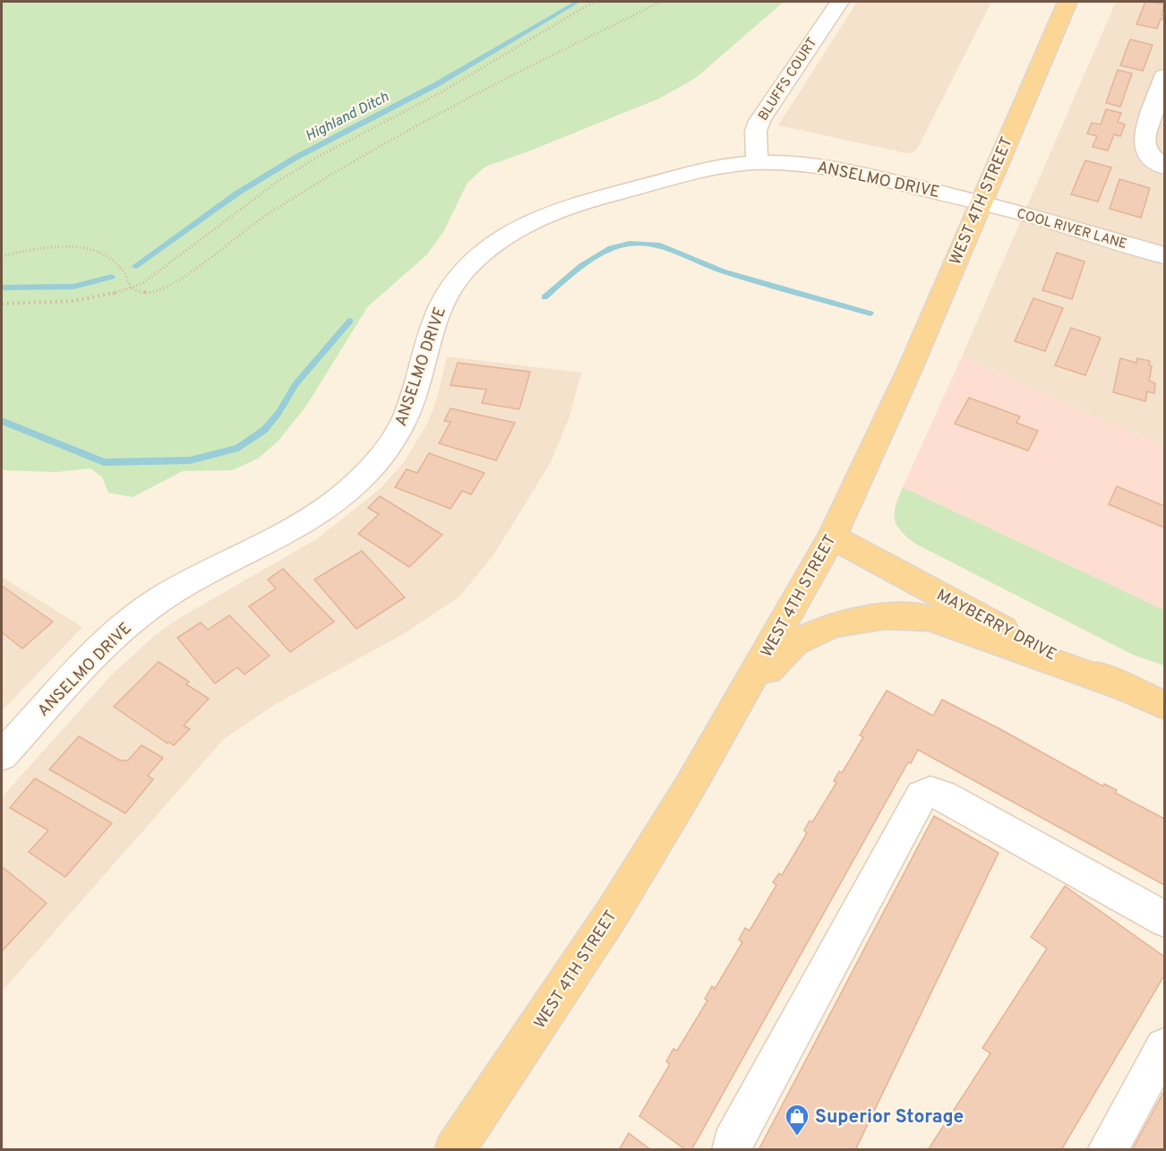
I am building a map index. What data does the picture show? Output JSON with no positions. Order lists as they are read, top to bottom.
{
  "streets": {
    "main road": ["WEST 4TH STREET", "MAYBERRY DRIVE"],
    "street": ["BLUFFS COURT", "ANSELMO DRIVE", "COOL RIVER LANE"]
  },
  "crossings": [
    ["BLUFFS COURT", "ANSELMO DRIVE"],
    ["ANSELMO DRIVE", "WEST 4TH STREET"],
    ["ANSELMO DRIVE", "COOL RIVER LANE"],
    ["WEST 4TH STREET", "COOL RIVER LANE"],
    ["WEST 4TH STREET", "MAYBERRY DRIVE"]
  ],
  "water": ["Highland Ditch"],
  "places": {
    "shop": ["Superior Storage"]
  }
}
